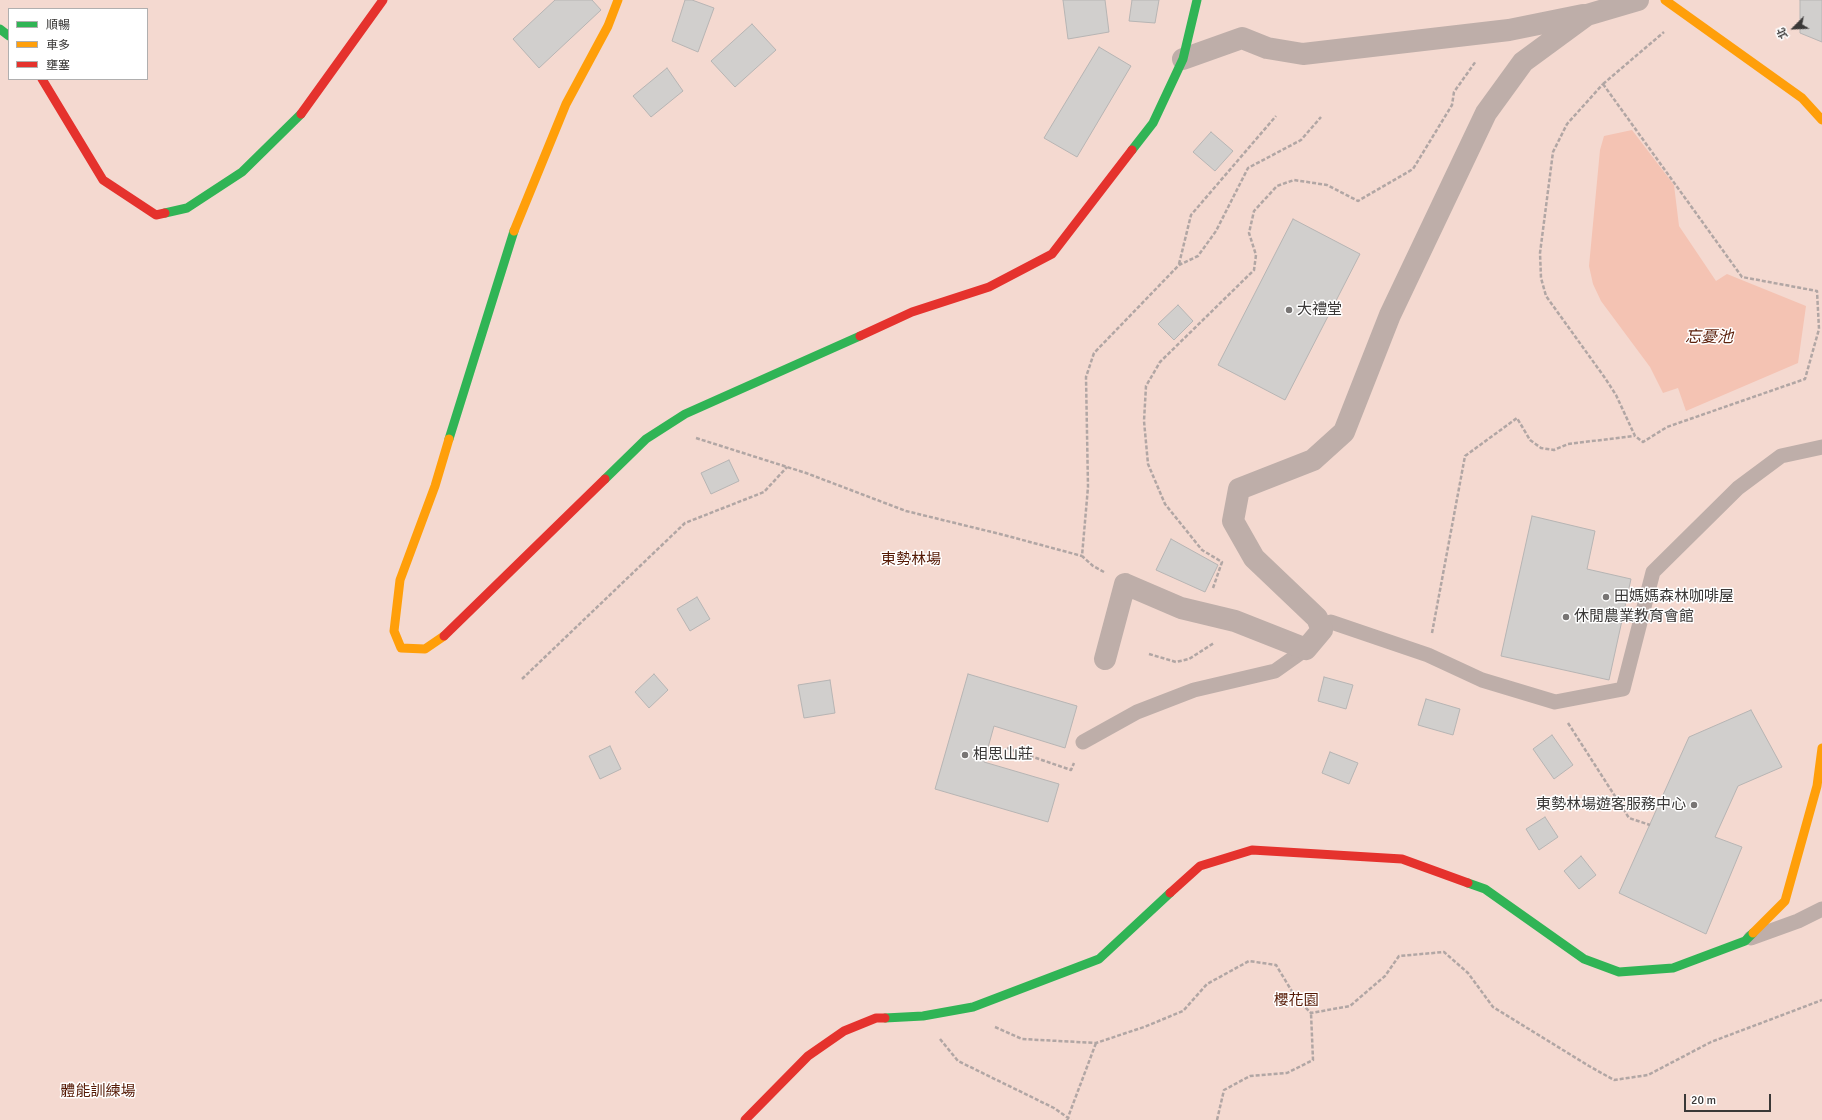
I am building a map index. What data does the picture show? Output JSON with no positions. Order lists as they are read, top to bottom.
{
  "water": ["忘憂池"],
  "parks": ["東勢林場", "櫻花園", "體能訓練場"],
  "places": [
    "大禮堂",
    "田媽媽森林咖啡屋",
    "休閒農業教育會館",
    "相思山莊",
    "東勢林場遊客服務中心"
  ],
  "legend": ["順暢", "車多", "壅塞"],
  "scale_bar": "20 m",
  "north": "bottom left"
}
